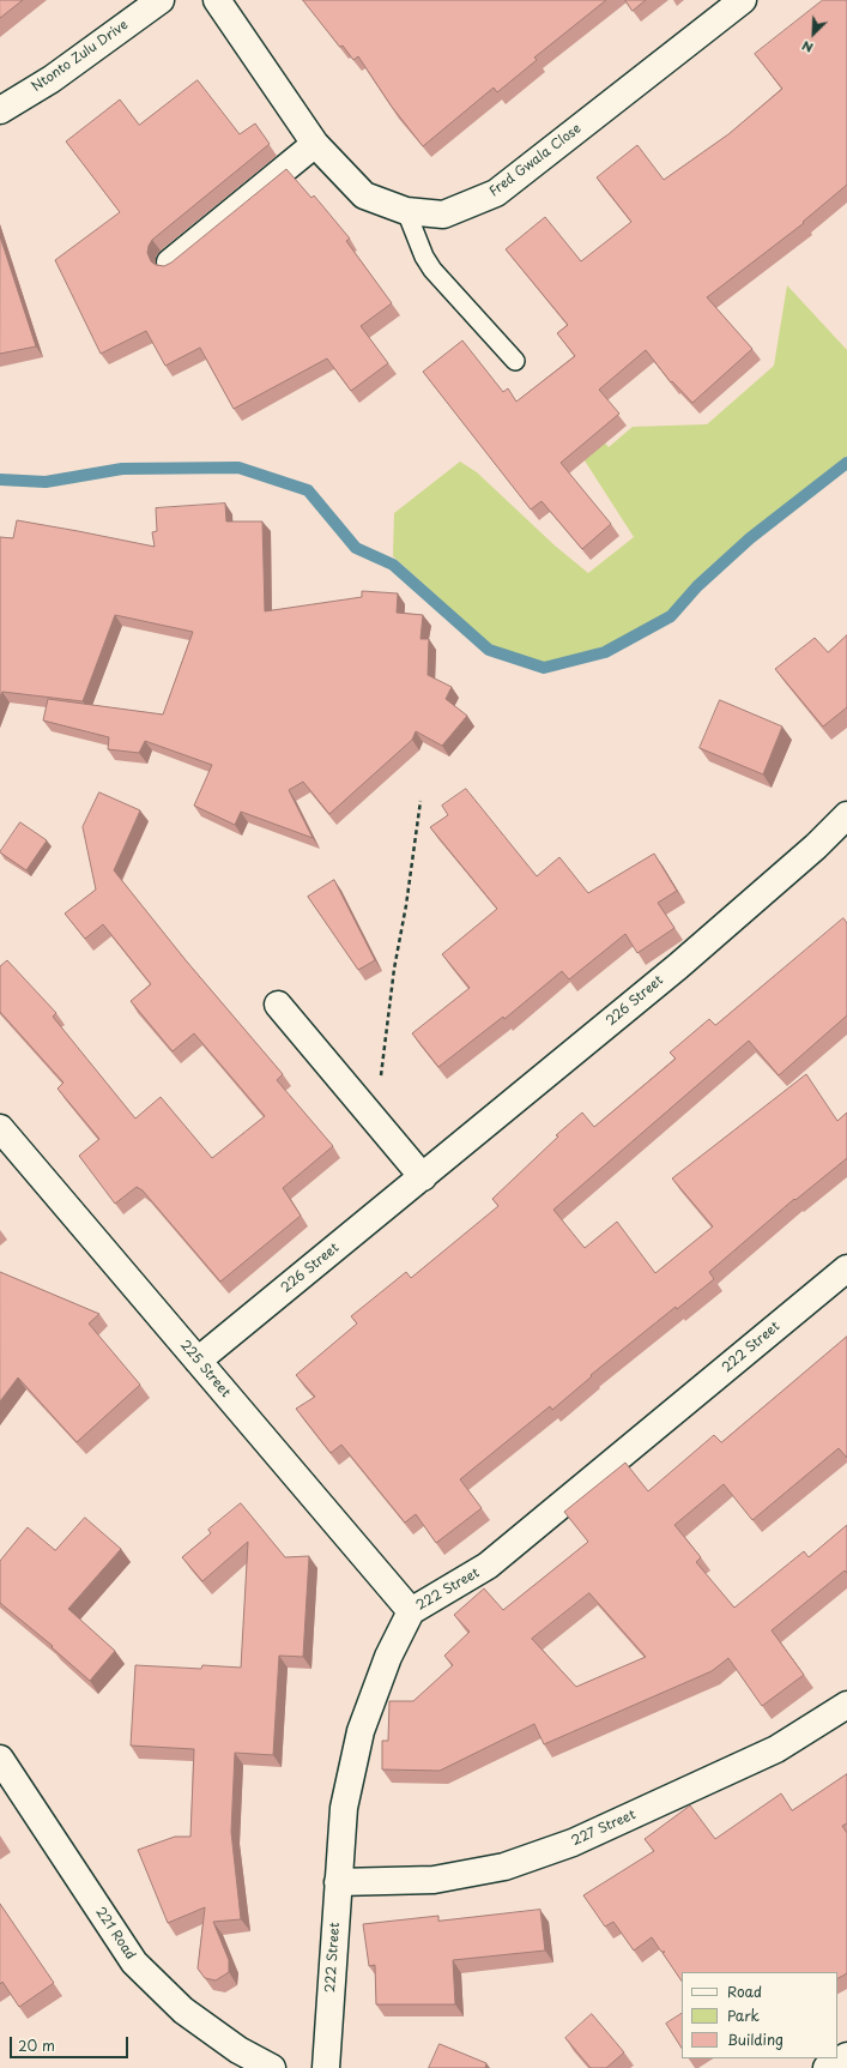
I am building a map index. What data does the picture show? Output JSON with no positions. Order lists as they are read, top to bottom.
{
  "streets": {
    "street": [
      "Ntonto Zulu Drive",
      "Fred Gwala Close",
      "226 Street",
      "222 Street",
      "225 Street",
      "227 Street",
      "221 Road"
    ]
  },
  "crossings": [
    ["226 Street", "225 Street"],
    ["222 Street", "225 Street"],
    ["222 Street", "227 Street"]
  ],
  "legend": ["Road", "Park", "Building"],
  "scale_bar": "20 m",
  "north": "bottom left"
}
